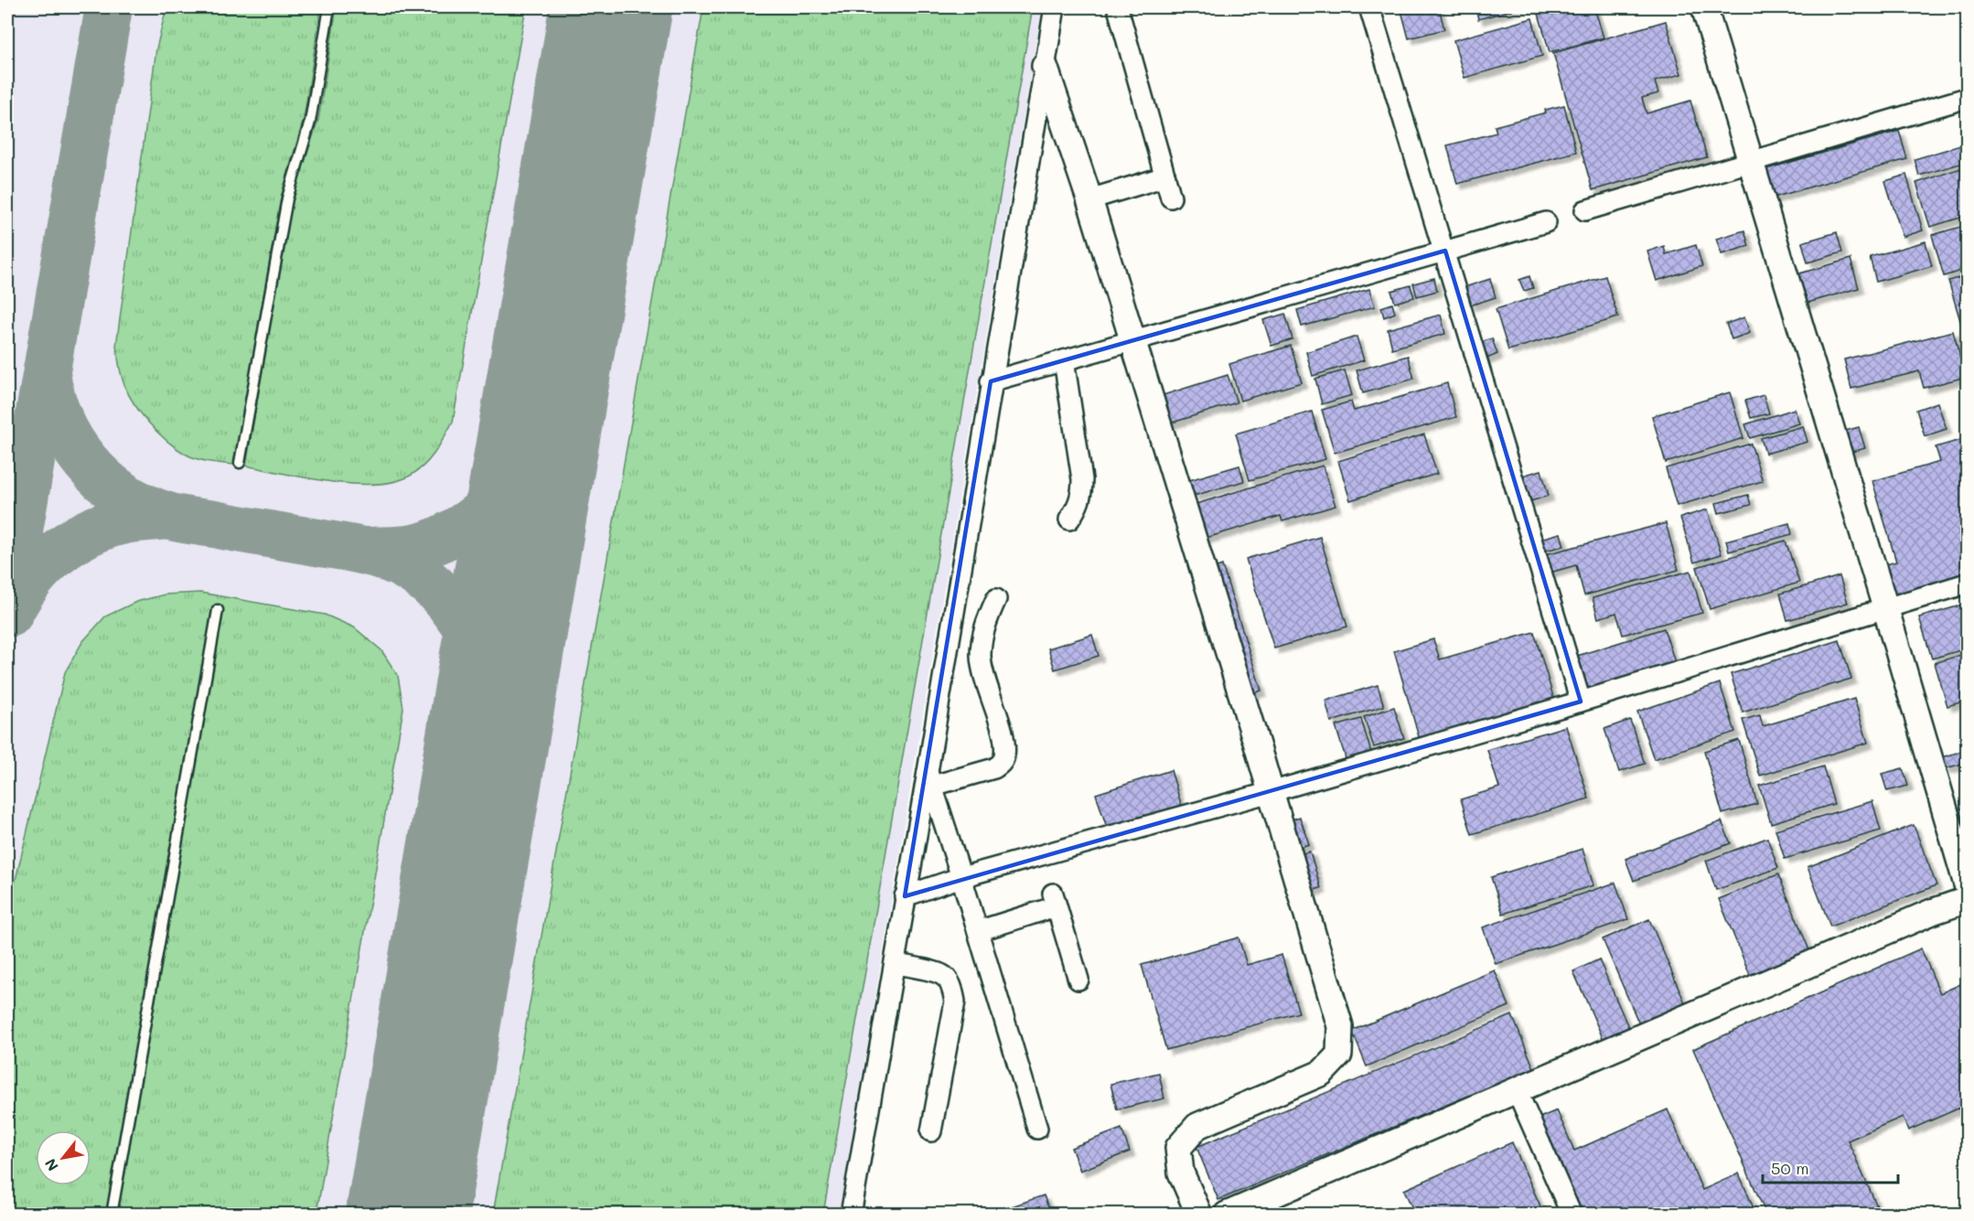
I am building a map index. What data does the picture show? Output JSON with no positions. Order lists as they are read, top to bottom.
{
  "scale_bar": "50 m",
  "north": "bottom left"
}
